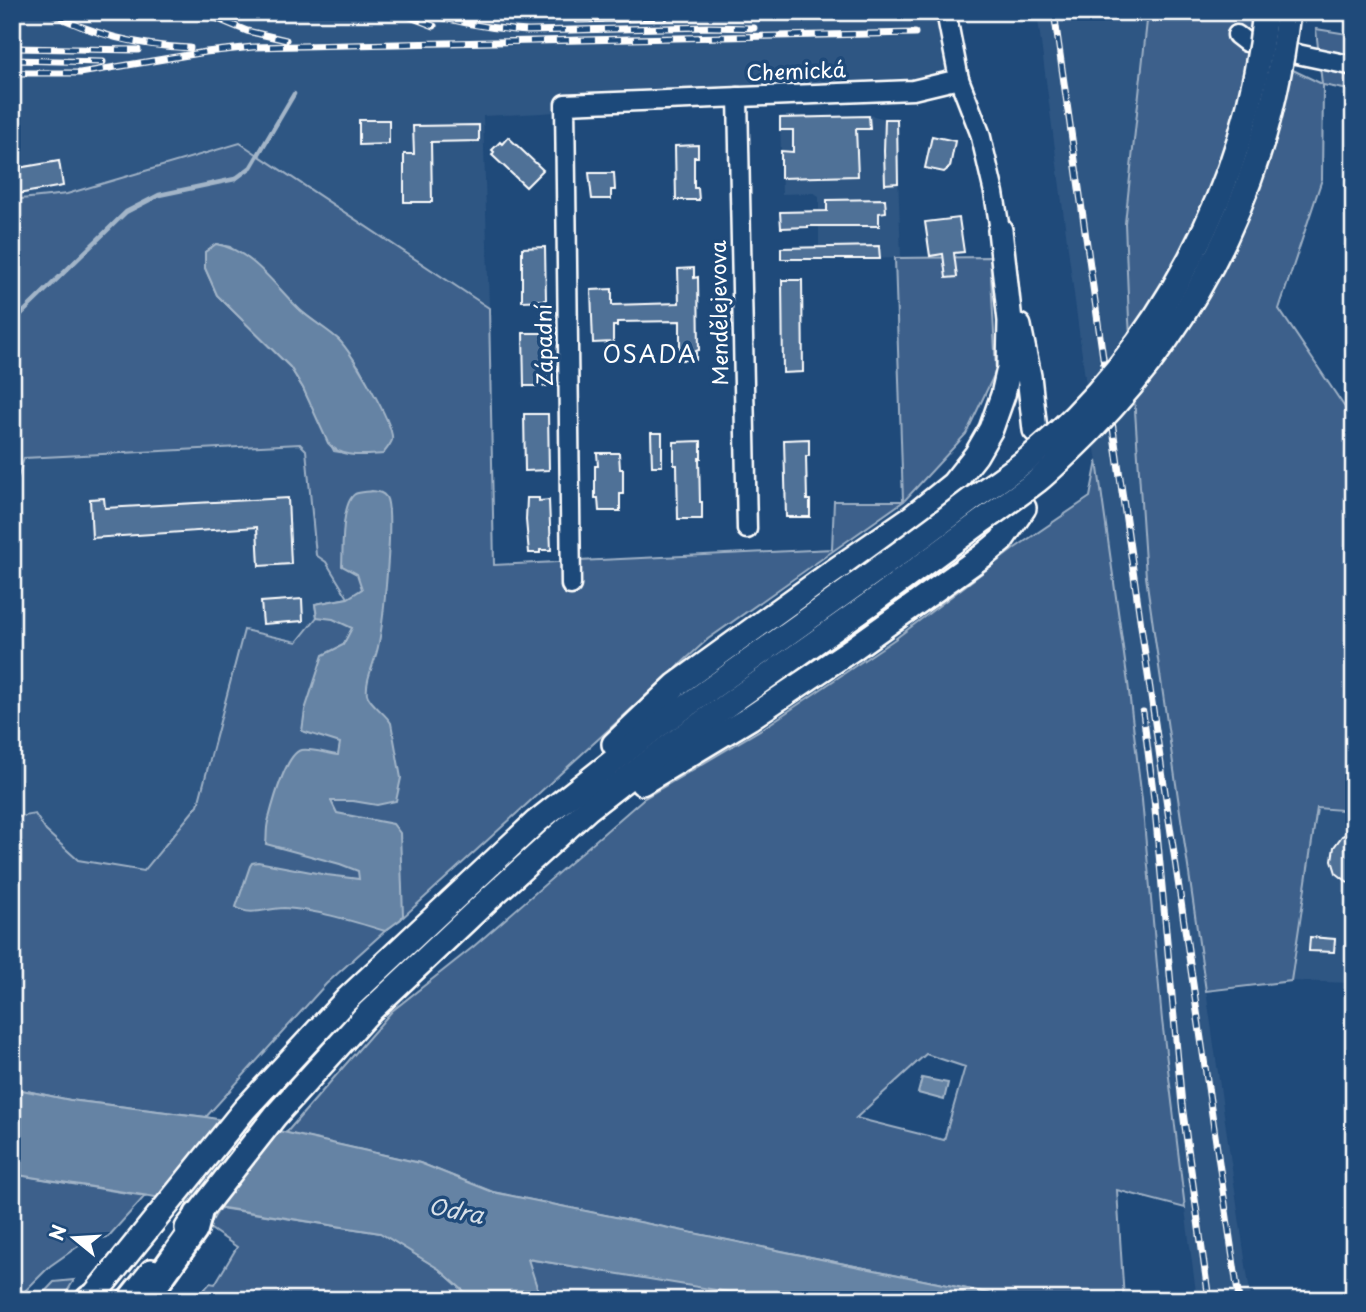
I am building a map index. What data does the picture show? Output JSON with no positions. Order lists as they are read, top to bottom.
{
  "streets": {
    "street": ["Chemická", "Mendělejevova", "Západní"]
  },
  "crossings": [
    ["Chemická", "Mendělejevova"],
    ["Chemická", "Západní"]
  ],
  "districts": ["OSADA"],
  "water": ["Odra"],
  "north": "left"
}
